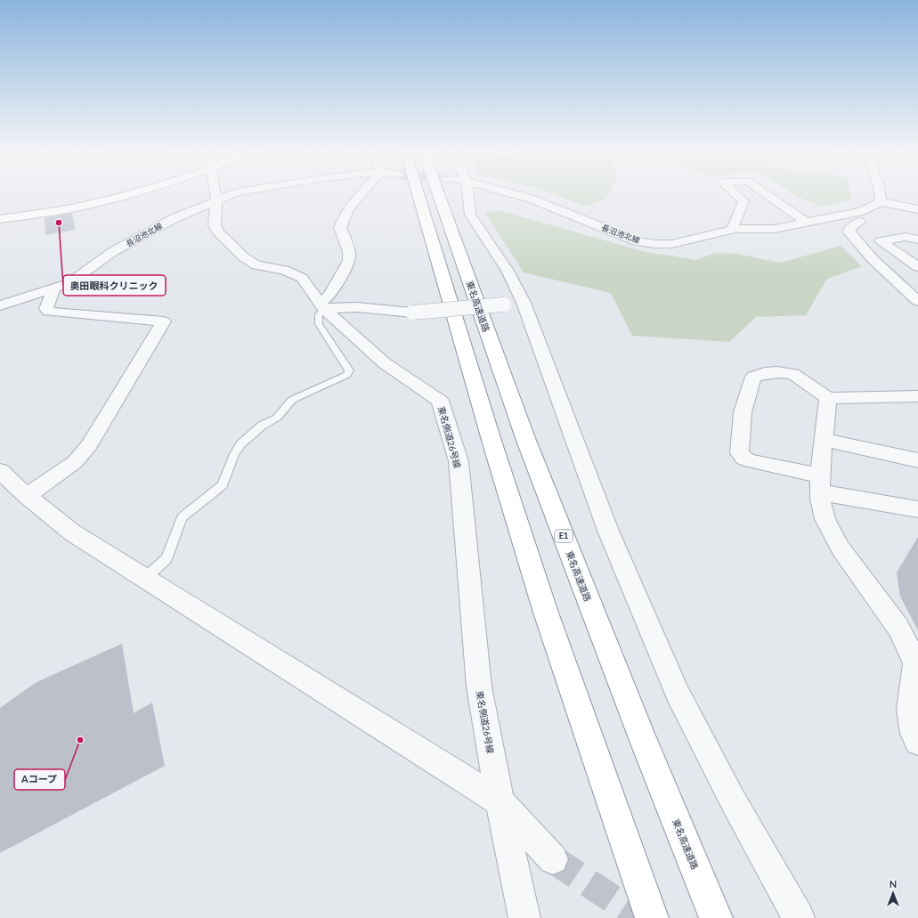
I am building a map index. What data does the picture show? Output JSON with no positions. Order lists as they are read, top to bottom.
{
  "streets": {
    "main road": ["東名高速道路", "E1"],
    "street": ["長沼池北線", "東名側道26号線"]
  },
  "crossings": [
    ["長沼池北線", "東名側道26号線"]
  ],
  "places": ["奥田眼科クリニック", "Aコープ"],
  "north": "top"
}
